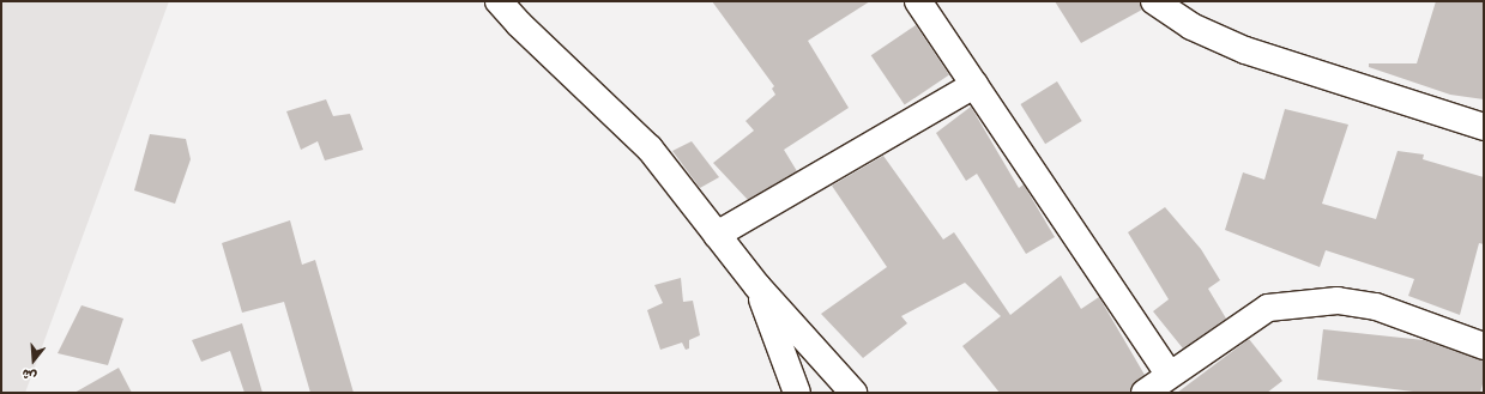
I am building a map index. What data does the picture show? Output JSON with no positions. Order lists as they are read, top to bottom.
{
  "north": "bottom"
}
